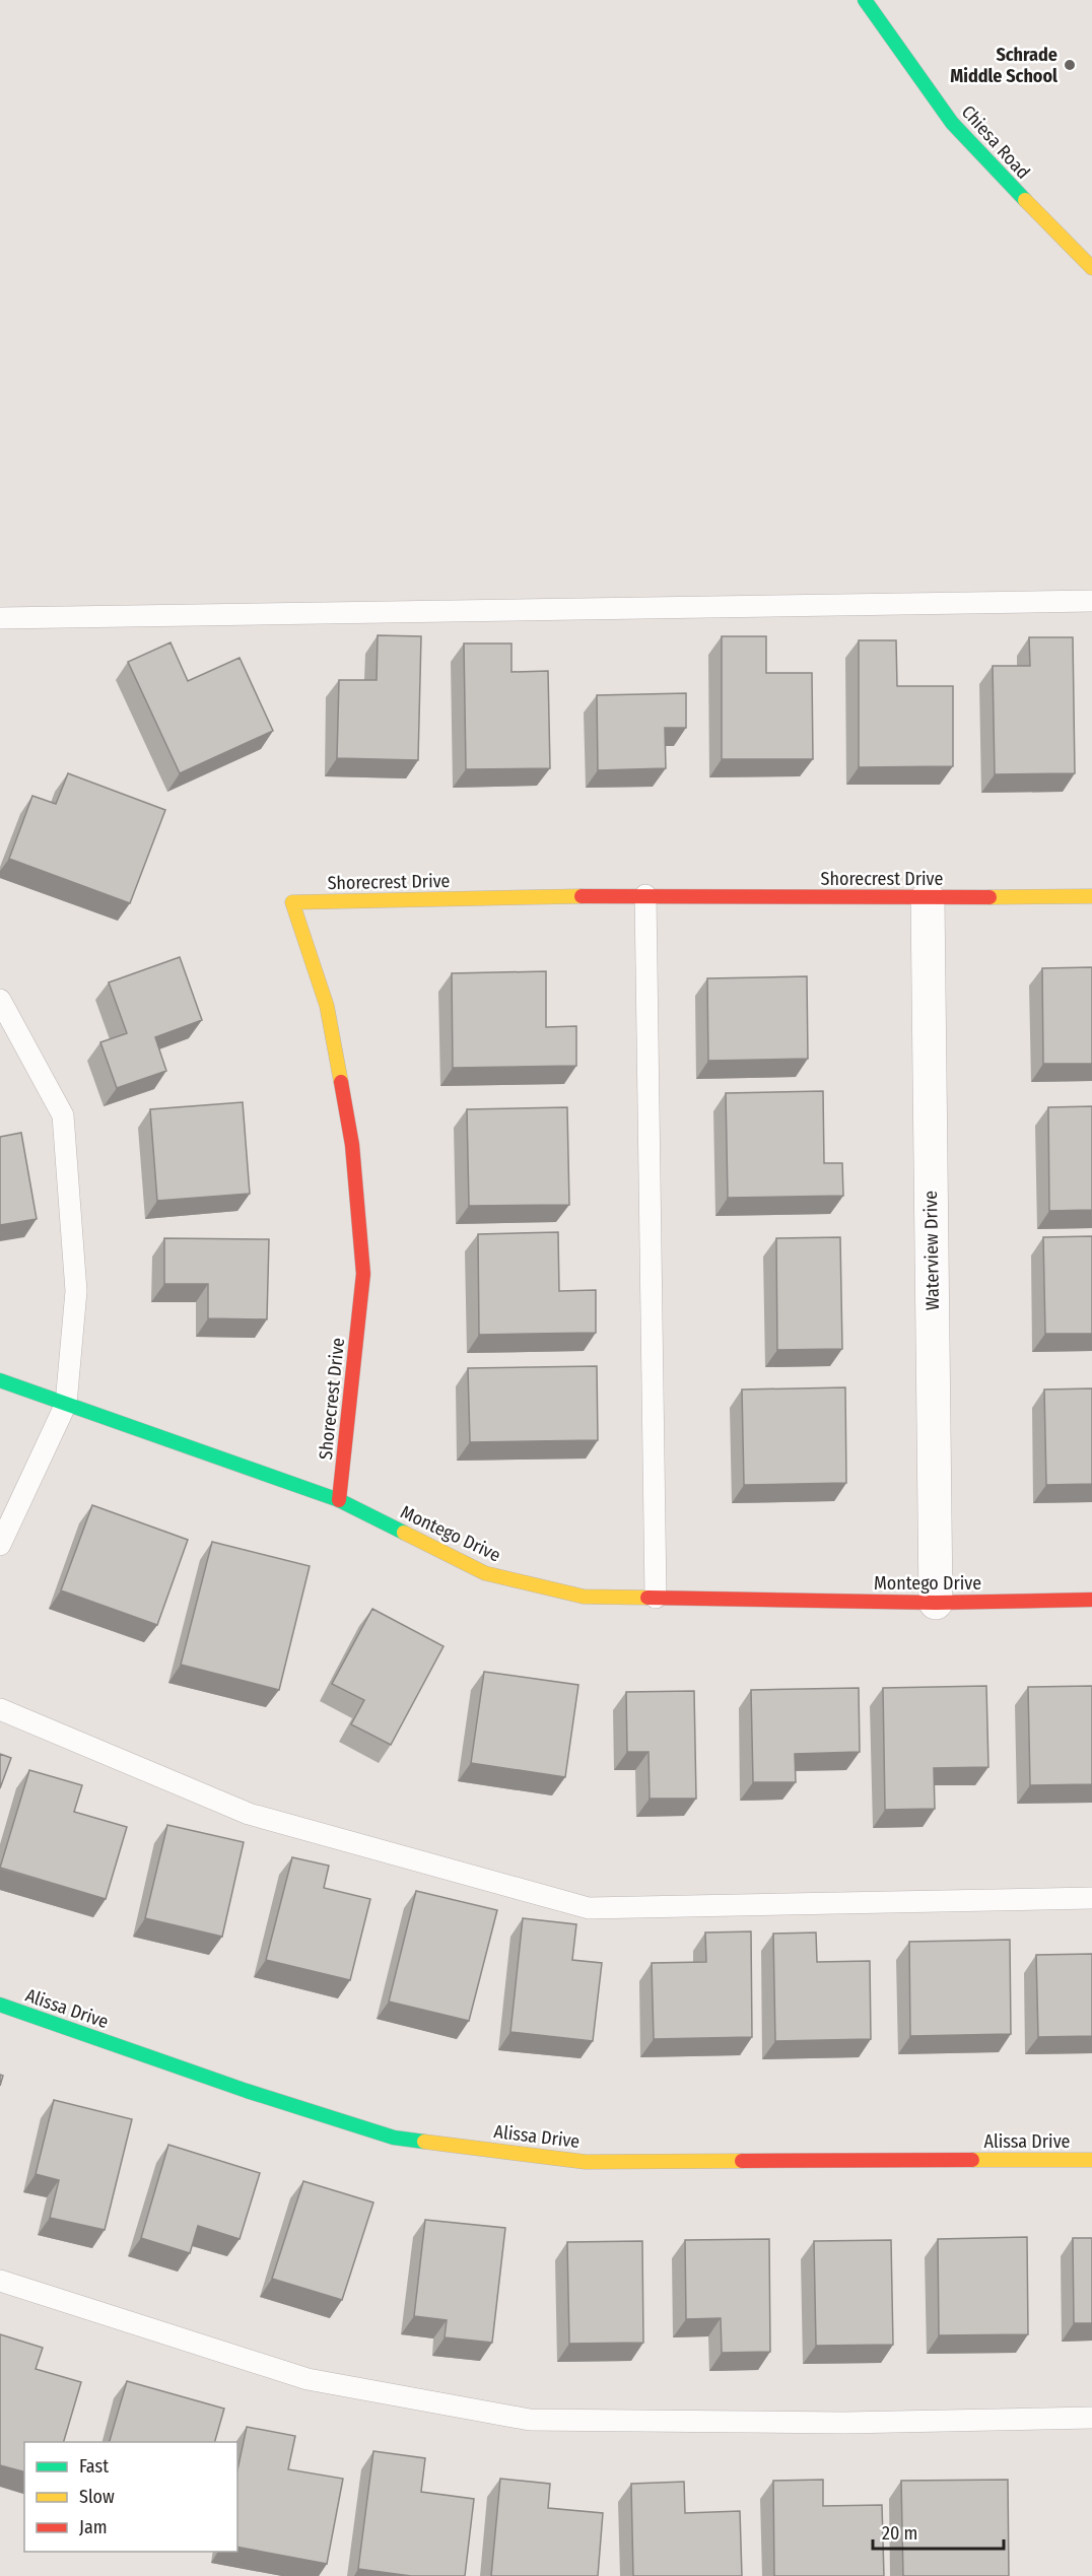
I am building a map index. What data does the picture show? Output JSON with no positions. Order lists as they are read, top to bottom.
{
  "streets": {
    "street": [
      "Chiesa Road",
      "Shorecrest Drive",
      "Waterview Drive",
      "Montego Drive",
      "Alissa Drive"
    ]
  },
  "crossings": [
    ["Shorecrest Drive", "Waterview Drive"],
    ["Shorecrest Drive", "Montego Drive"],
    ["Waterview Drive", "Montego Drive"]
  ],
  "places": ["Schrade Middle School"],
  "legend": ["Fast", "Slow", "Jam"],
  "scale_bar": "20 m"
}
